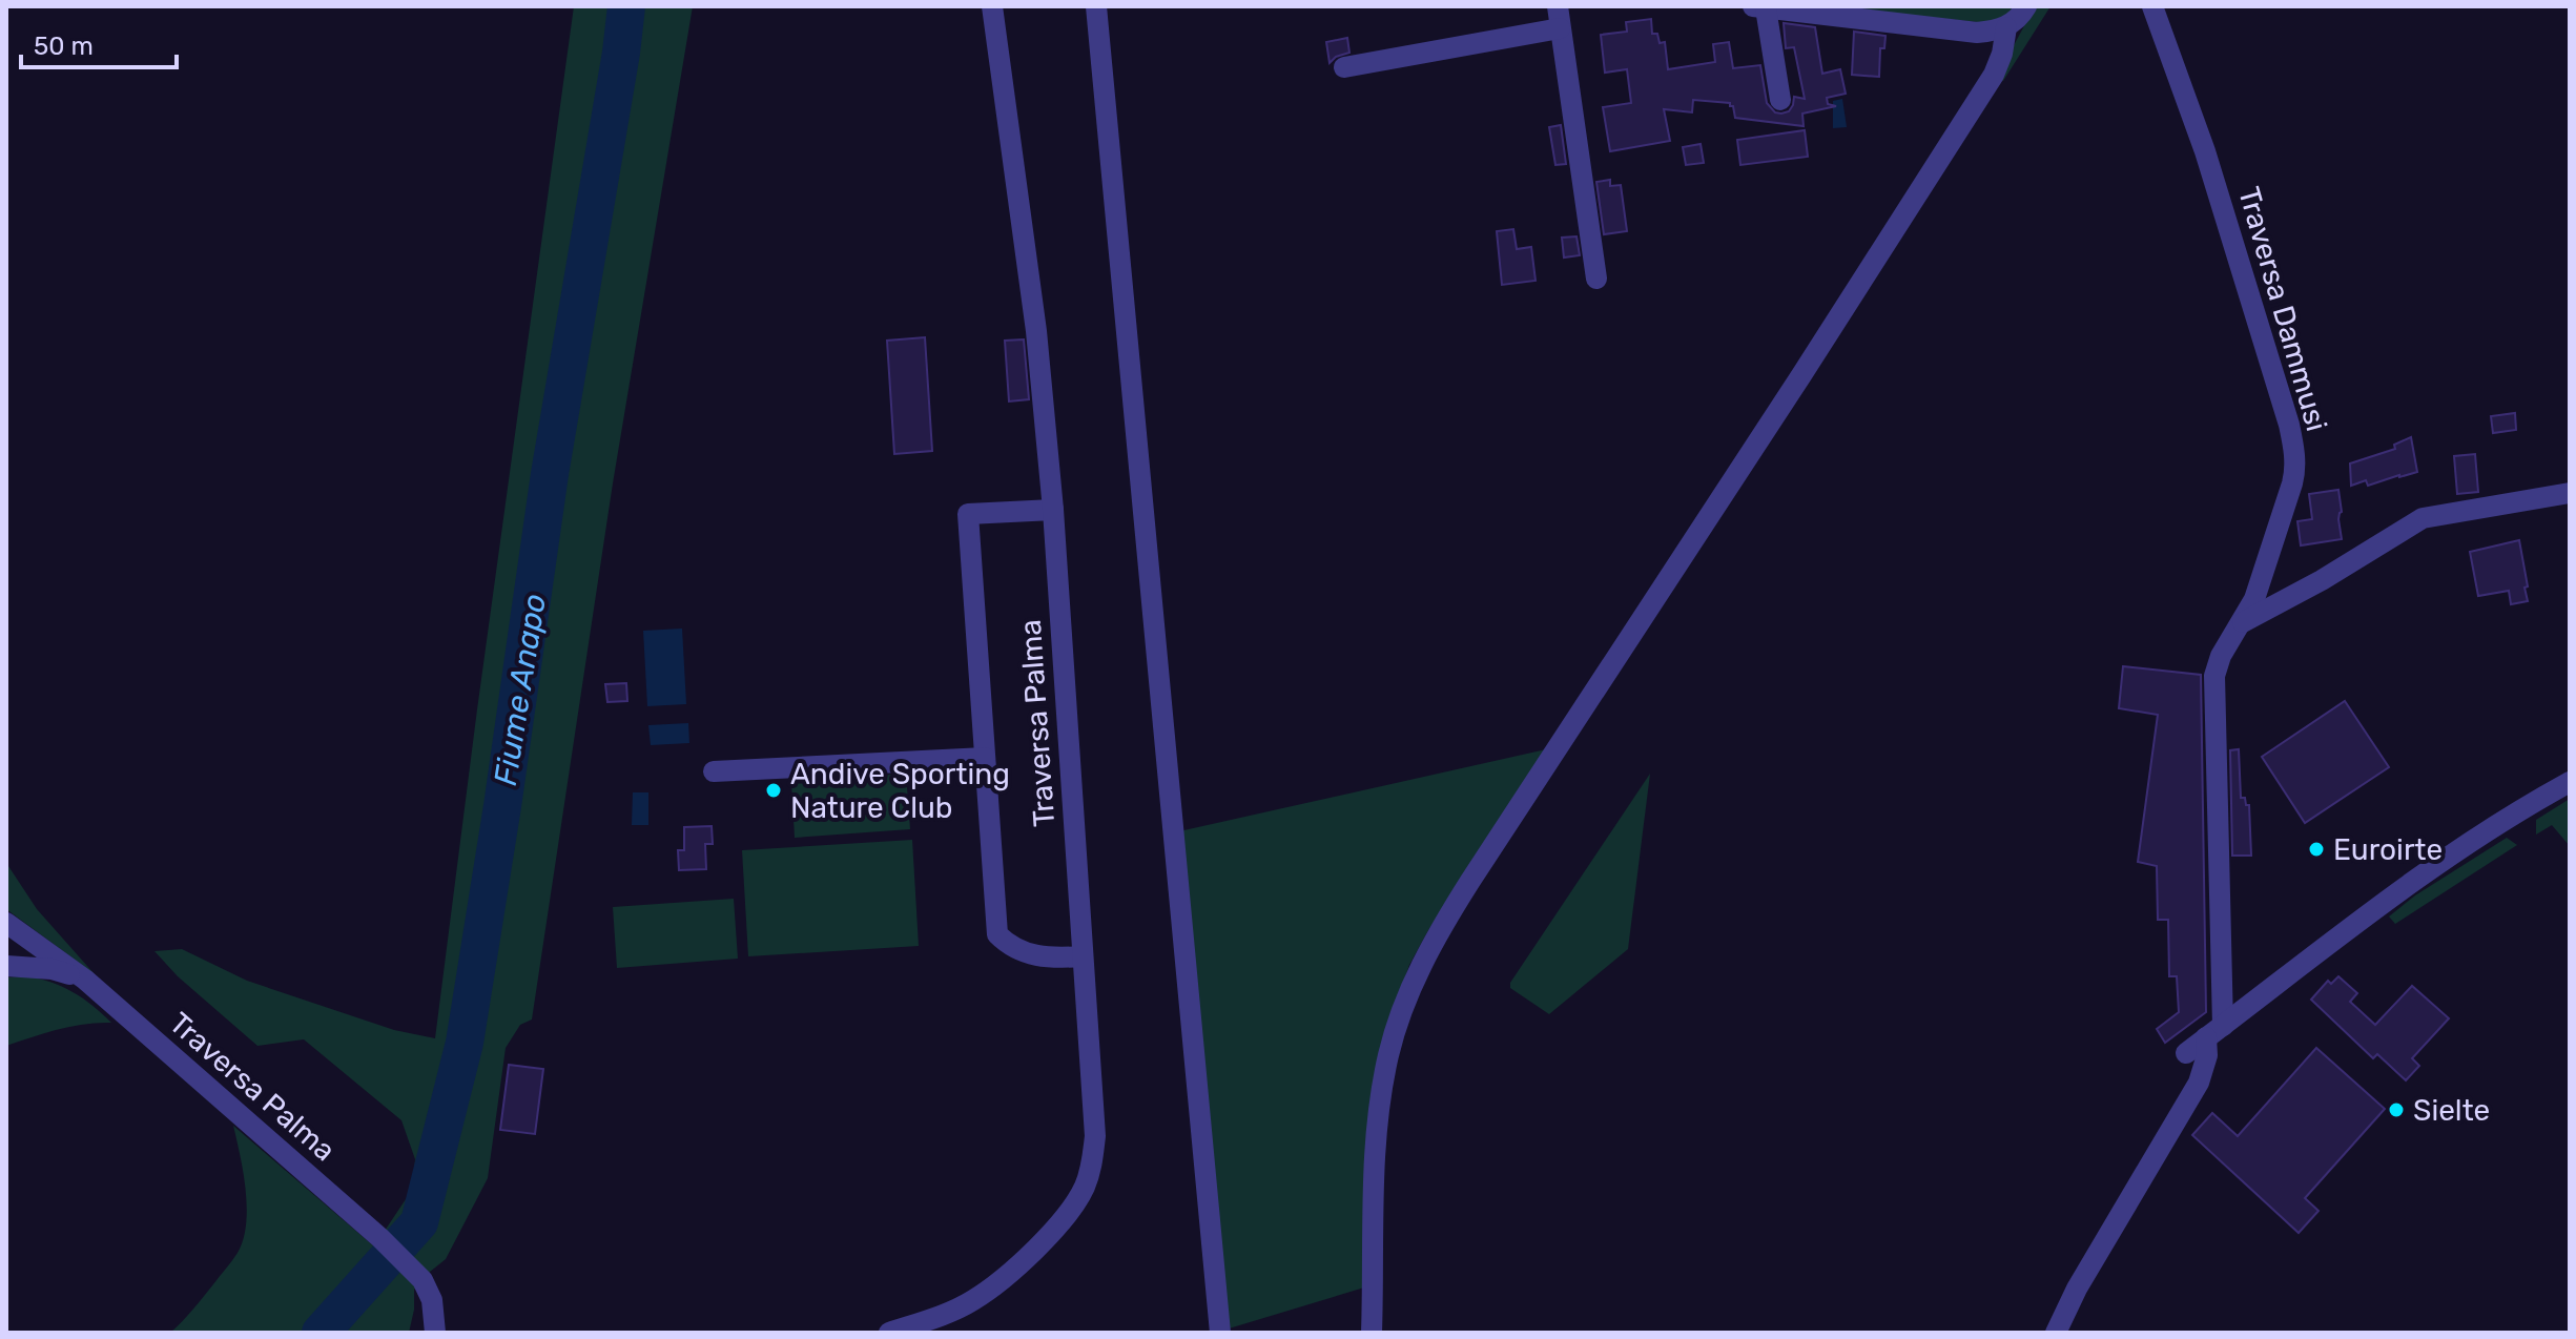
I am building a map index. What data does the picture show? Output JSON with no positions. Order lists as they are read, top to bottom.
{
  "streets": {
    "street": ["Traversa Dammusi", "Traversa Palma"]
  },
  "water": ["Fiume Anapo"],
  "places": ["Andive Sporting Nature Club", "Euroirte", "Sielte"],
  "scale_bar": "50 m"
}
